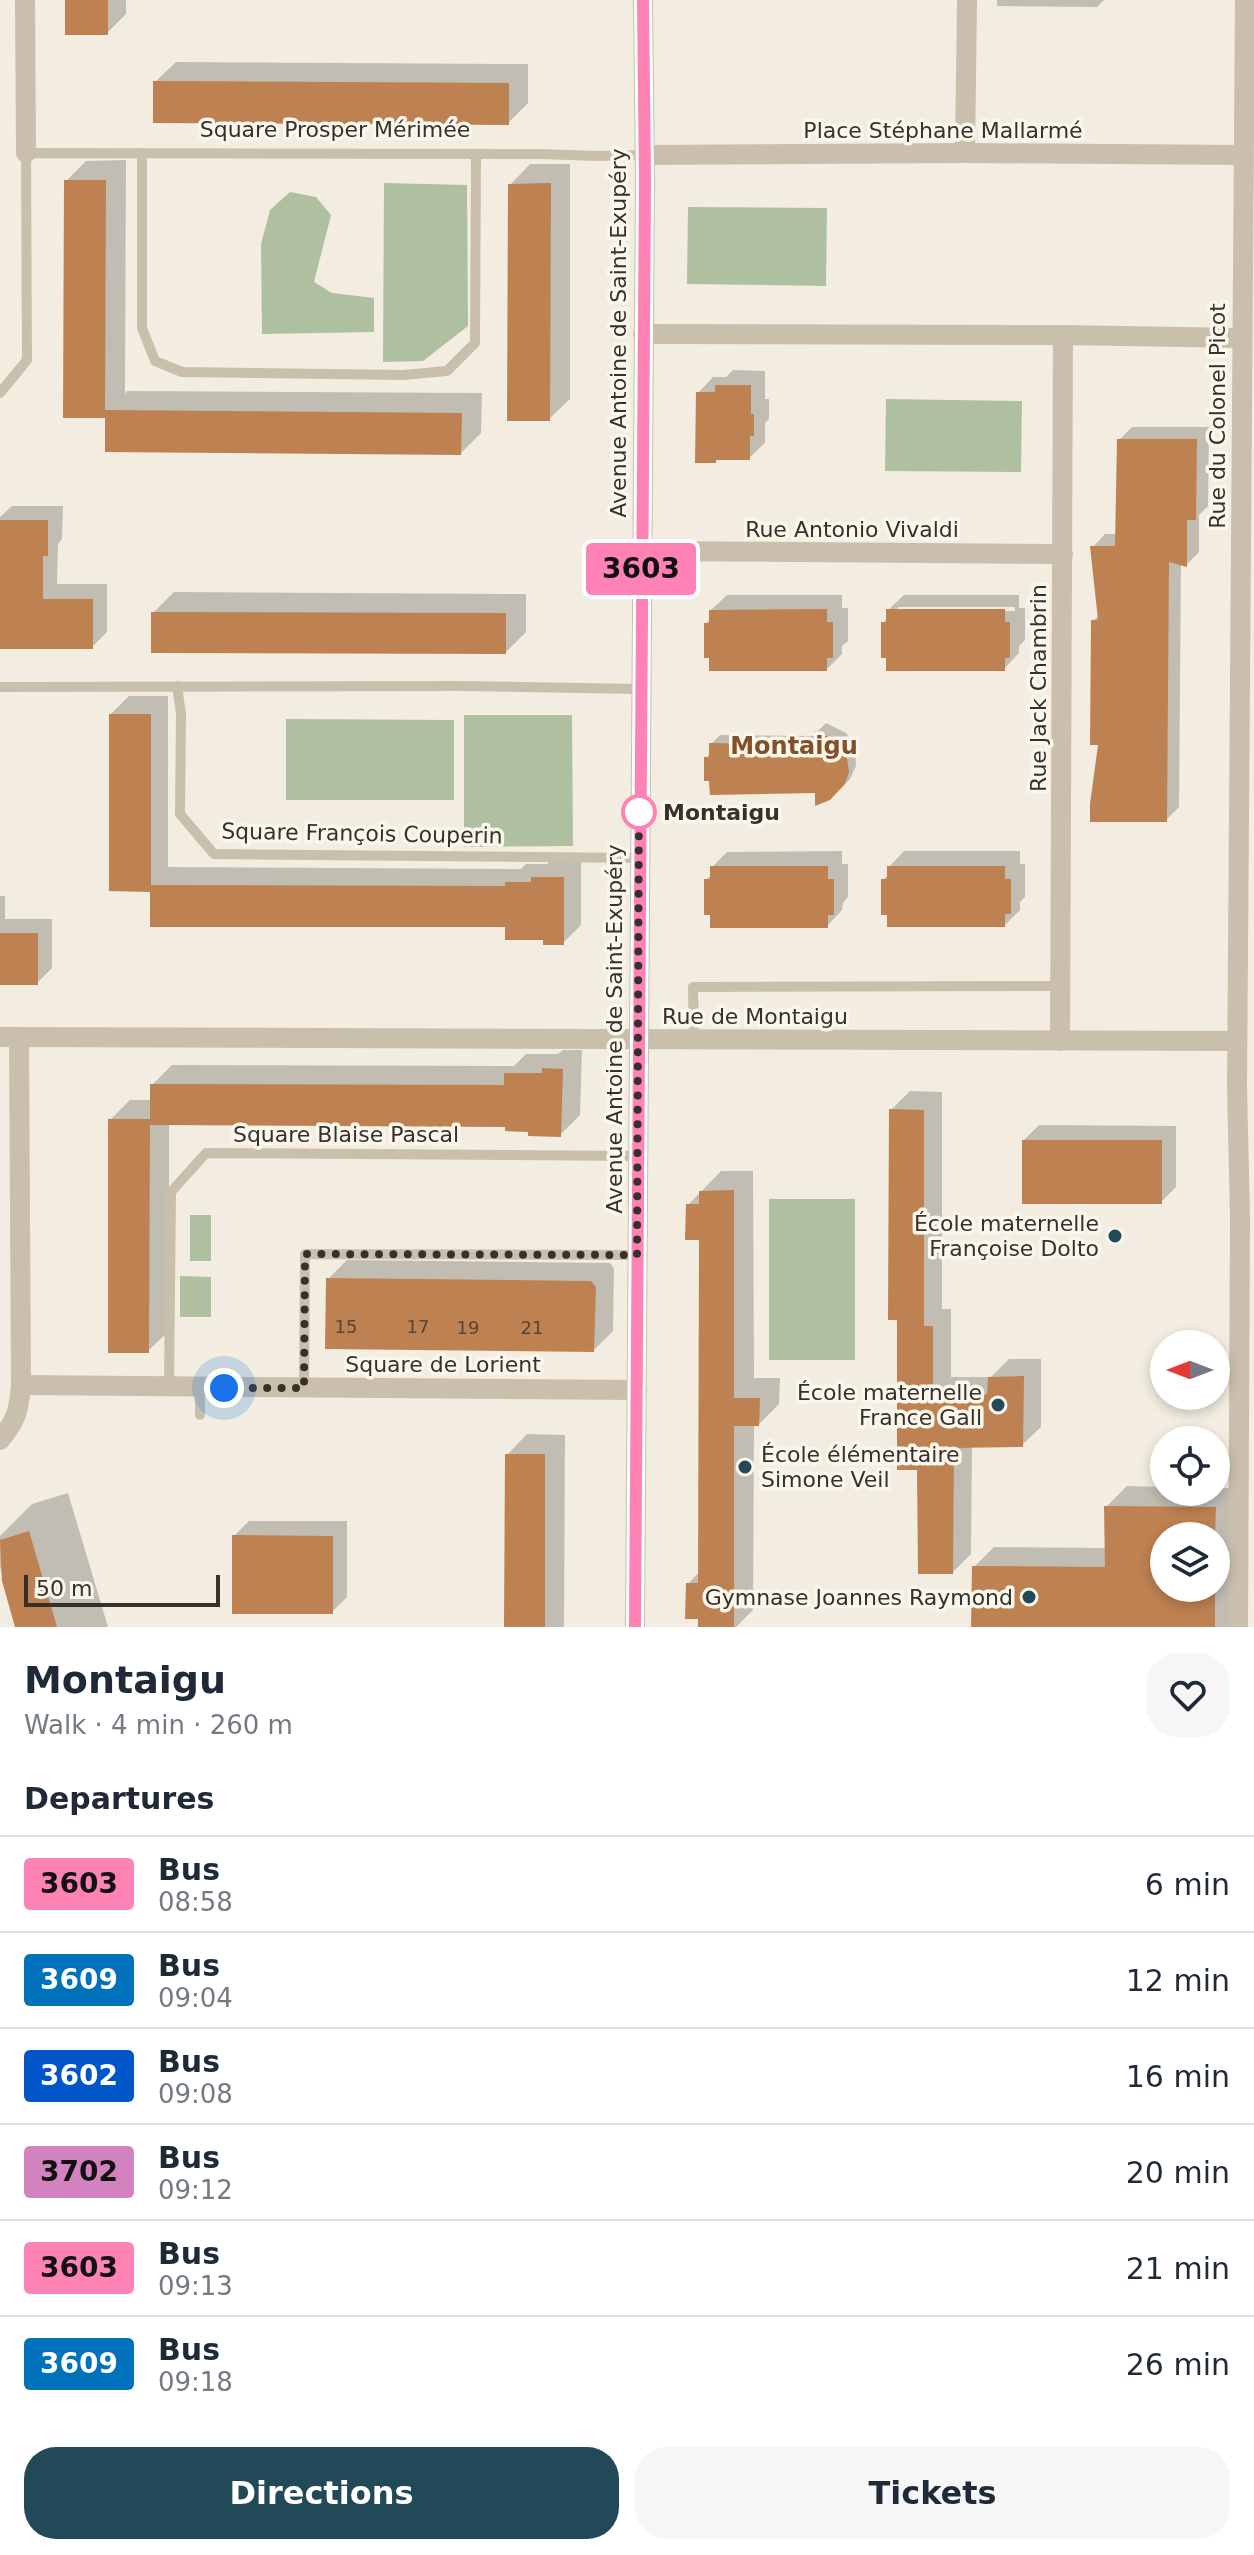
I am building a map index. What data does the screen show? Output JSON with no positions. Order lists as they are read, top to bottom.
{
  "streets": {
    "street": [
      "Place Stéphane Mallarmé",
      "Avenue Antoine de Saint-Exupéry",
      "Rue du Colonel Picot",
      "Rue Antonio Vivaldi",
      "Rue Jack Chambrin",
      "Rue de Montaigu",
      "Square de Lorient"
    ],
    "lane": ["Square Prosper Mérimée", "Square François Couperin", "Square Blaise Pascal"]
  },
  "crossings": [
    ["Square Prosper Mérimée", "Place Stéphane Mallarmé"],
    ["Square Prosper Mérimée", "Avenue Antoine de Saint-Exupéry"],
    ["Place Stéphane Mallarmé", "Avenue Antoine de Saint-Exupéry"],
    ["Place Stéphane Mallarmé", "Rue du Colonel Picot"],
    ["Avenue Antoine de Saint-Exupéry", "Rue Antonio Vivaldi"],
    ["Avenue Antoine de Saint-Exupéry", "Square François Couperin"],
    ["Avenue Antoine de Saint-Exupéry", "Rue de Montaigu"],
    ["Avenue Antoine de Saint-Exupéry", "Square Blaise Pascal"],
    ["Avenue Antoine de Saint-Exupéry", "Square de Lorient"],
    ["Rue du Colonel Picot", "Rue de Montaigu"],
    ["Rue Antonio Vivaldi", "Rue Jack Chambrin"],
    ["Rue Jack Chambrin", "Rue de Montaigu"],
    ["Square Blaise Pascal", "Square de Lorient"]
  ],
  "districts": ["Montaigu"],
  "places": [
    "Montaigu",
    "École maternelle Françoise Dolto",
    "École maternelle France Gall",
    "École élémentaire Simone Veil",
    "Gymnase Joannes Raymond"
  ],
  "lines": ["bus line 3603"],
  "house_numbers": [
    "15",
    "17",
    "19",
    "21"
  ],
  "scale_bar": "50 m",
  "north": "left",
  "page": {
    "on_map": "3603",
    "scale": "50 m",
    "heading": [
      ["Montaigu", "Walk · 4 min · 260 m"],
      "Departures"
    ],
    "list": [
      {
        "mark": "3603",
        "name": "Bus",
        "note": "08:58",
        "value": "6 min"
      },
      {
        "mark": "3609",
        "name": "Bus",
        "note": "09:04",
        "value": "12 min"
      },
      {
        "mark": "3602",
        "name": "Bus",
        "note": "09:08",
        "value": "16 min"
      },
      {
        "mark": "3702",
        "name": "Bus",
        "note": "09:12",
        "value": "20 min"
      },
      {
        "mark": "3603",
        "name": "Bus",
        "note": "09:13",
        "value": "21 min"
      },
      {
        "mark": "3609",
        "name": "Bus",
        "note": "09:18",
        "value": "26 min"
      }
    ],
    "buttons": ["Directions", "Tickets"]
  }
}
